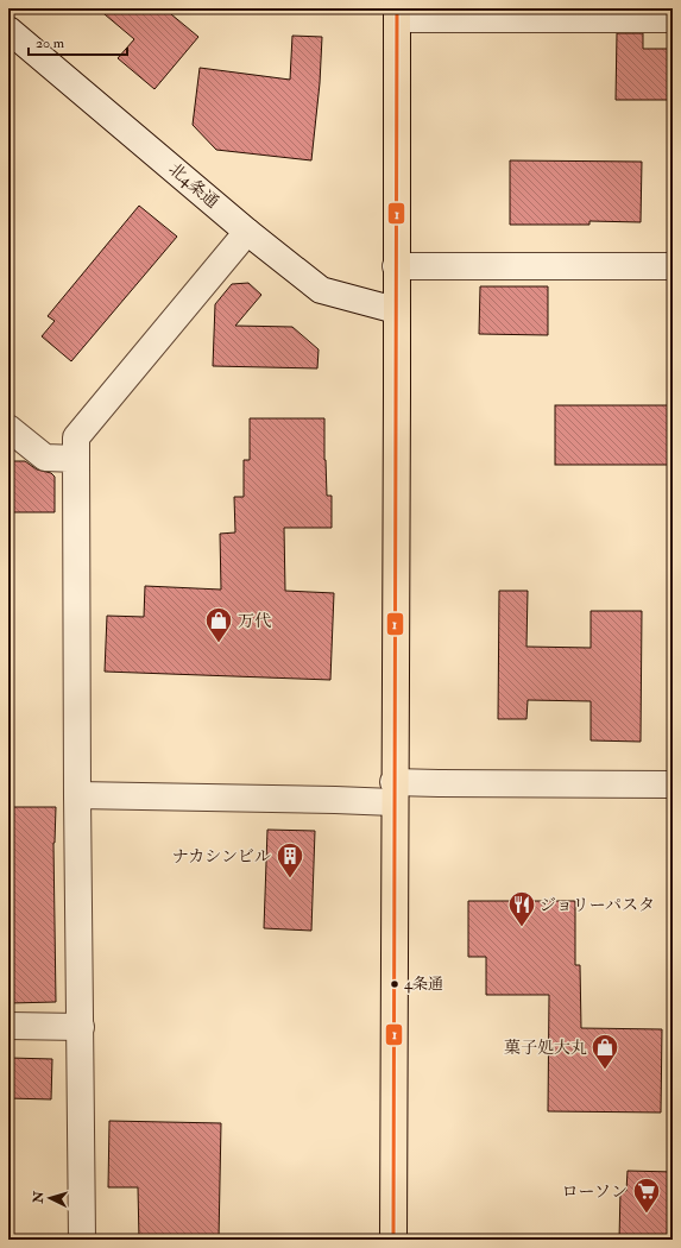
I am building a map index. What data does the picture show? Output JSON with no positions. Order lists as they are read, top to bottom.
{
  "streets": {
    "street": ["北4条通"]
  },
  "places": {
    "shop": ["万代", "菓子処大丸"],
    "building": ["ナカシンビル"],
    "restaurant": ["ジョリーパスタ"],
    "other": ["4条通"],
    "supermarket": ["ローソン"]
  },
  "lines": ["transit line 1"],
  "scale_bar": "20 m",
  "north": "left"
}
